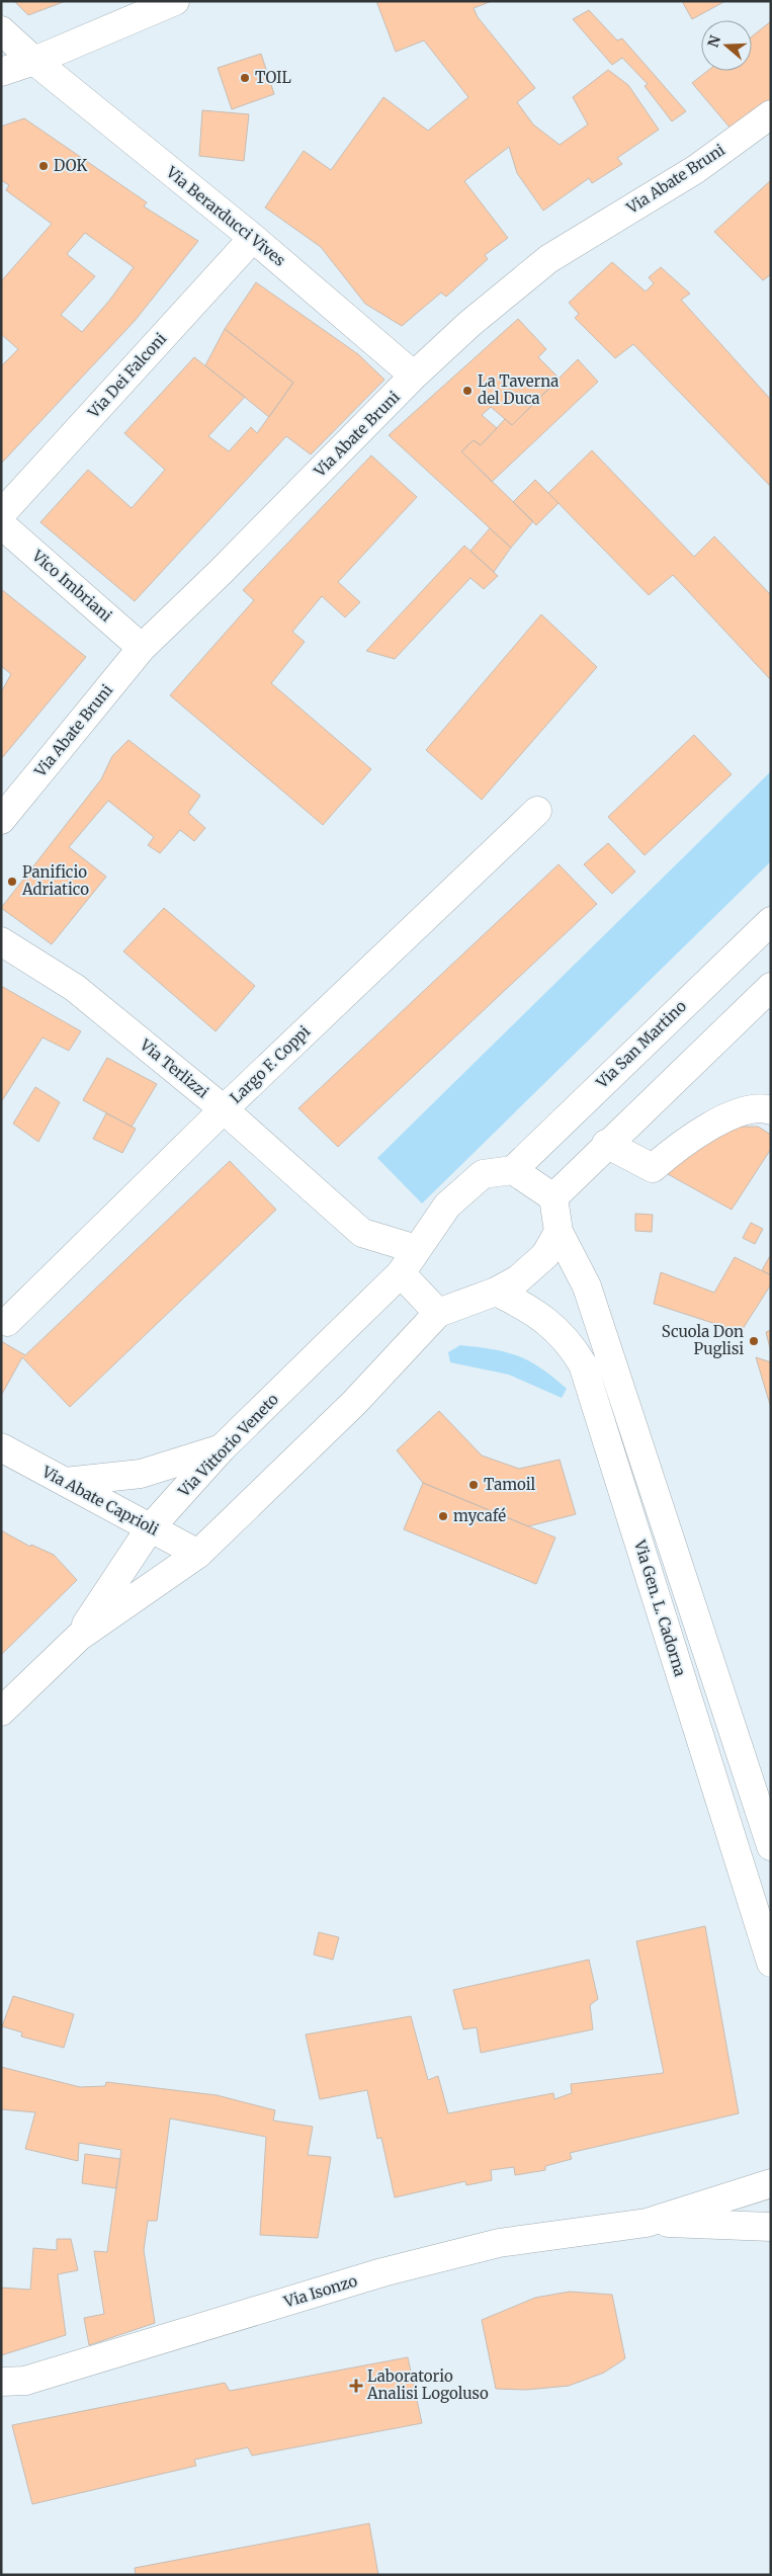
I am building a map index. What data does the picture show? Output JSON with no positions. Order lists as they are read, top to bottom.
{
  "streets": {
    "street": [
      "Via Abate Bruni",
      "Via Berarducci Vives",
      "Via Dei Falconi",
      "Vico Imbriani",
      "Via San Martino",
      "Largo F. Coppi",
      "Via Terlizzi",
      "Via Vittorio Veneto",
      "Via Abate Caprioli",
      "Via Gen. L. Cadorna",
      "Via Isonzo"
    ]
  },
  "crossings": [
    ["Via Abate Bruni", "Via Berarducci Vives"],
    ["Via Abate Bruni", "Vico Imbriani"],
    ["Via Berarducci Vives", "Via Dei Falconi"],
    ["Via San Martino", "Via Vittorio Veneto"],
    ["Largo F. Coppi", "Via Terlizzi"],
    ["Via Terlizzi", "Via Vittorio Veneto"],
    ["Via Vittorio Veneto", "Via Abate Caprioli"]
  ],
  "places": {
    "other": [
      "TOIL",
      "DOK",
      "La Taverna del Duca",
      "Panificio Adriatico",
      "Scuola Don Puglisi",
      "Tamoil",
      "mycafé"
    ],
    "health": ["Laboratorio Analisi Logoluso"]
  },
  "north": "left"
}
